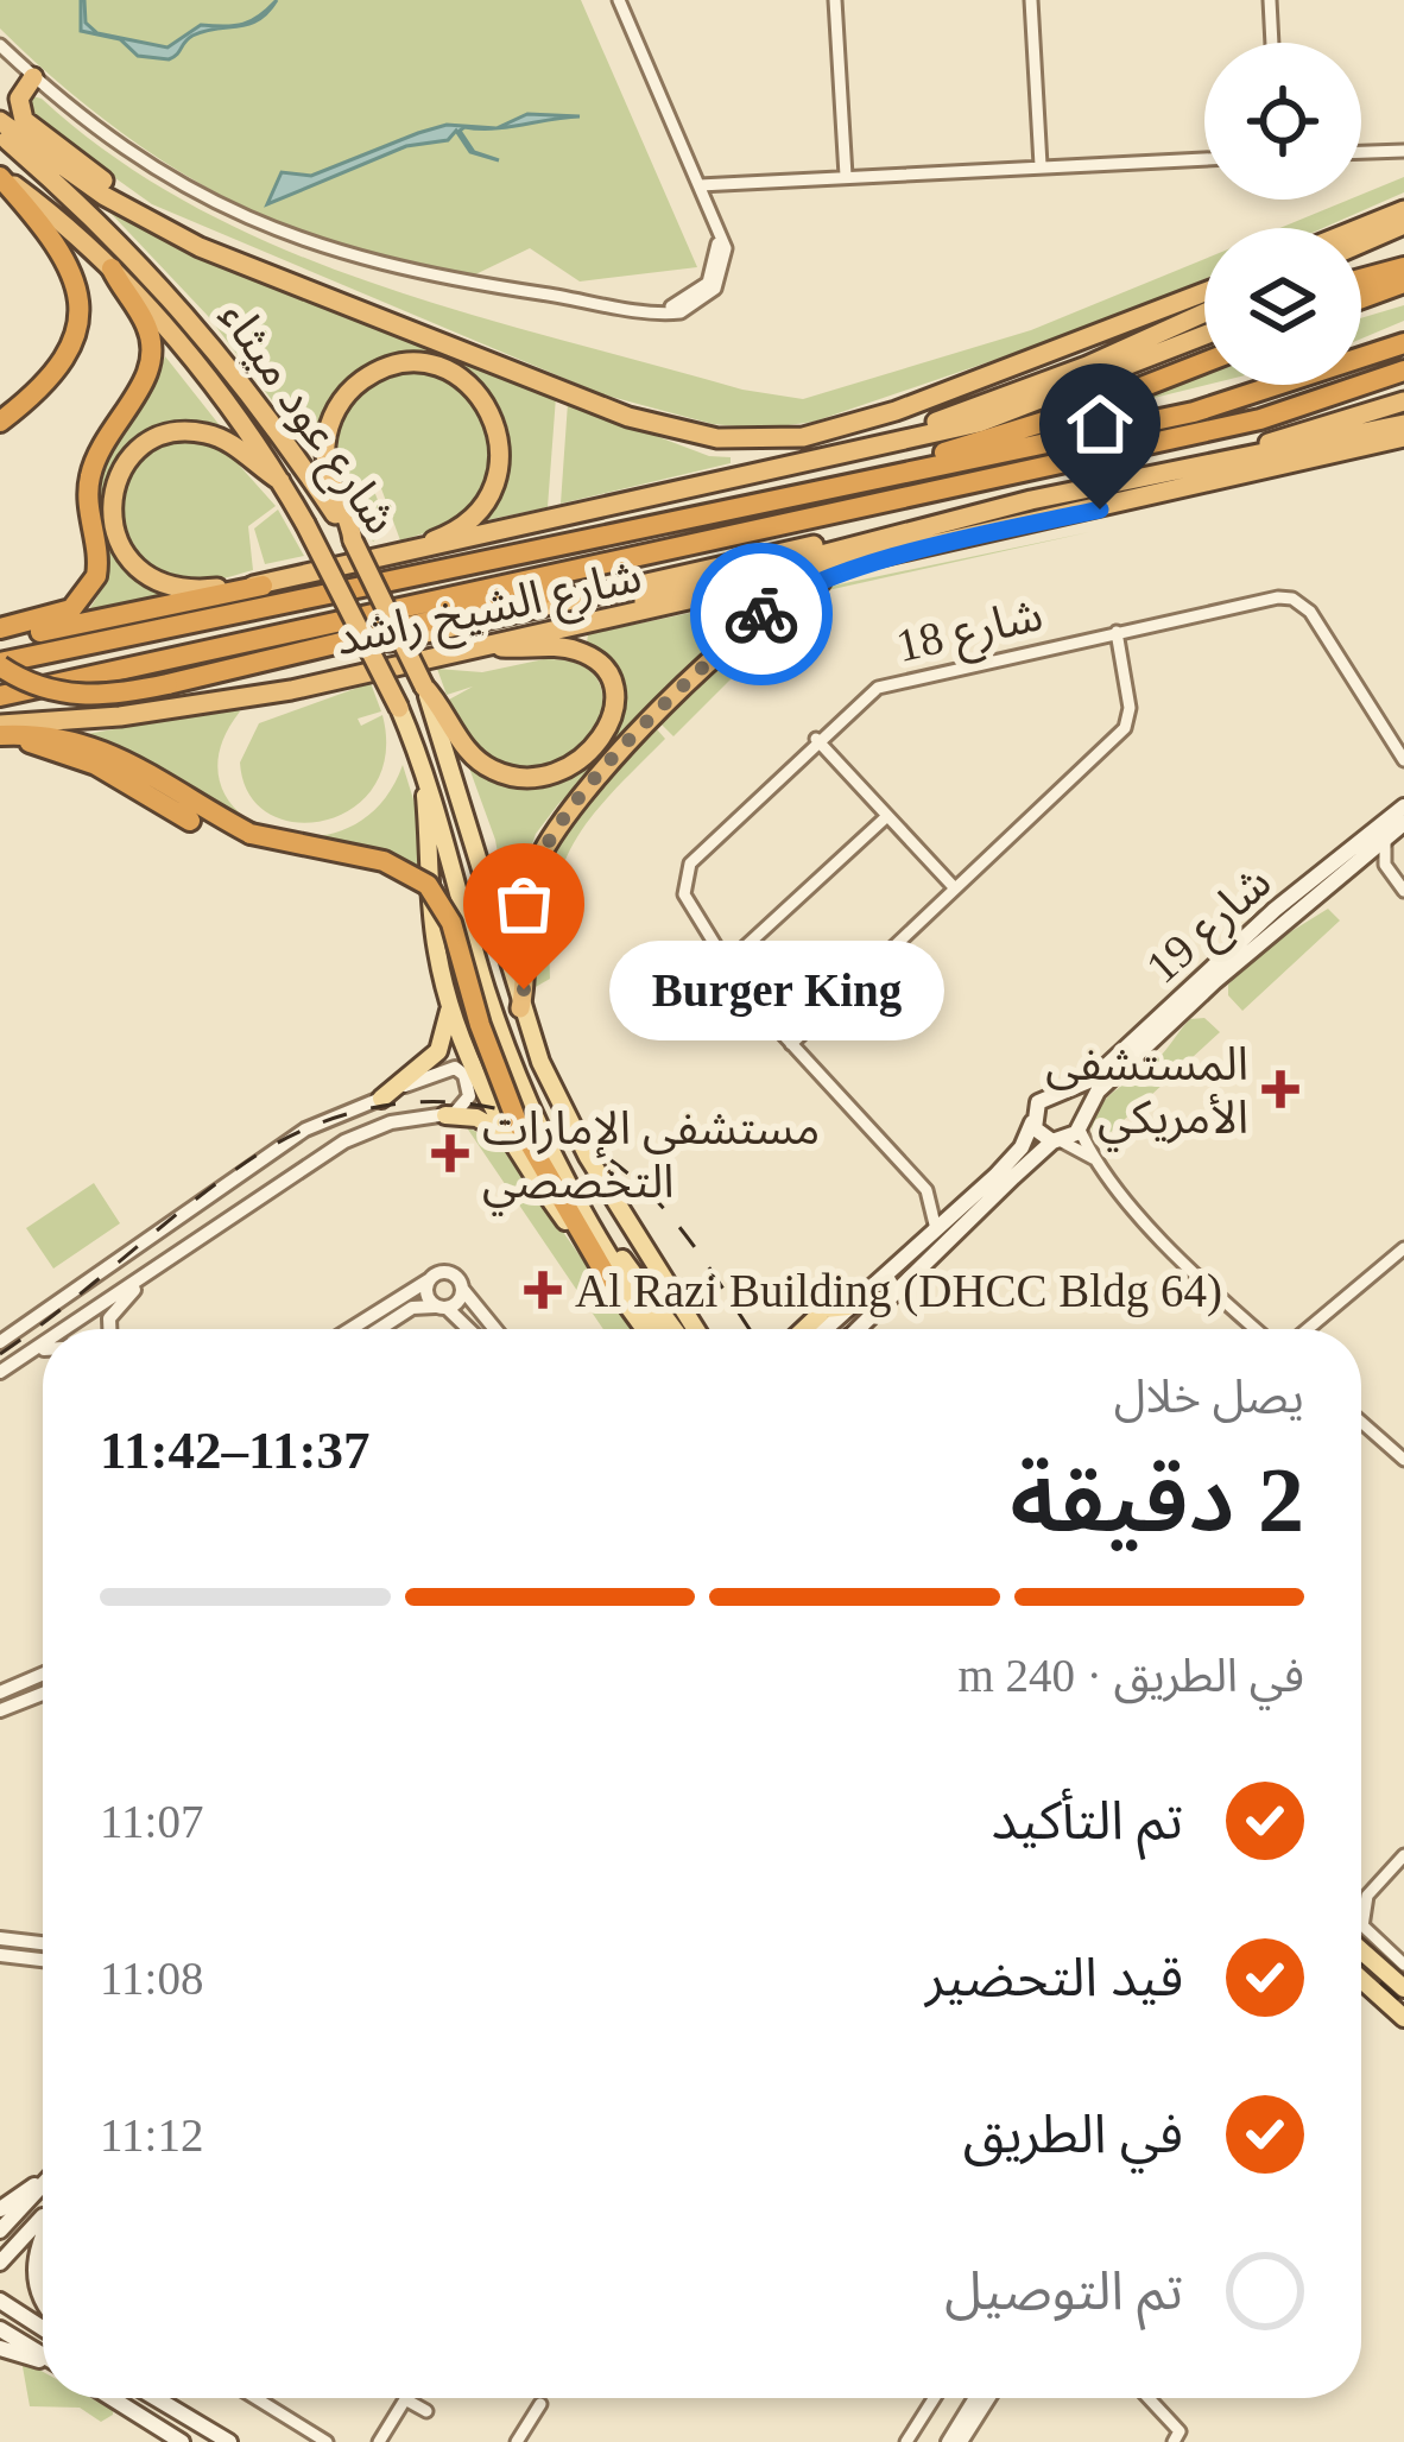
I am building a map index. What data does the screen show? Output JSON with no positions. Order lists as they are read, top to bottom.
{
  "streets": {
    "highway": ["شارع عود ميثاء", "شارع الشيخ راشد"],
    "main road": ["شارع 19"],
    "street": ["شارع 18"]
  },
  "places": {
    "other": ["Burger King"],
    "health": ["المستشفى الأمريكي", "مستشفى الإمارات التخصصي", "Al Razi Building (DHCC Bldg 64)"]
  },
  "page": {
    "bubble": "Burger King",
    "heading": ["2 دقيقة", "يصل خلال", "11:37–11:42"],
    "bar": "في الطريق · 240 m",
    "list": [
      ["تم التأكيد", "11:07"],
      ["قيد التحضير", "11:08"],
      ["في الطريق", "11:12"],
      "تم التوصيل"
    ]
  }
}
